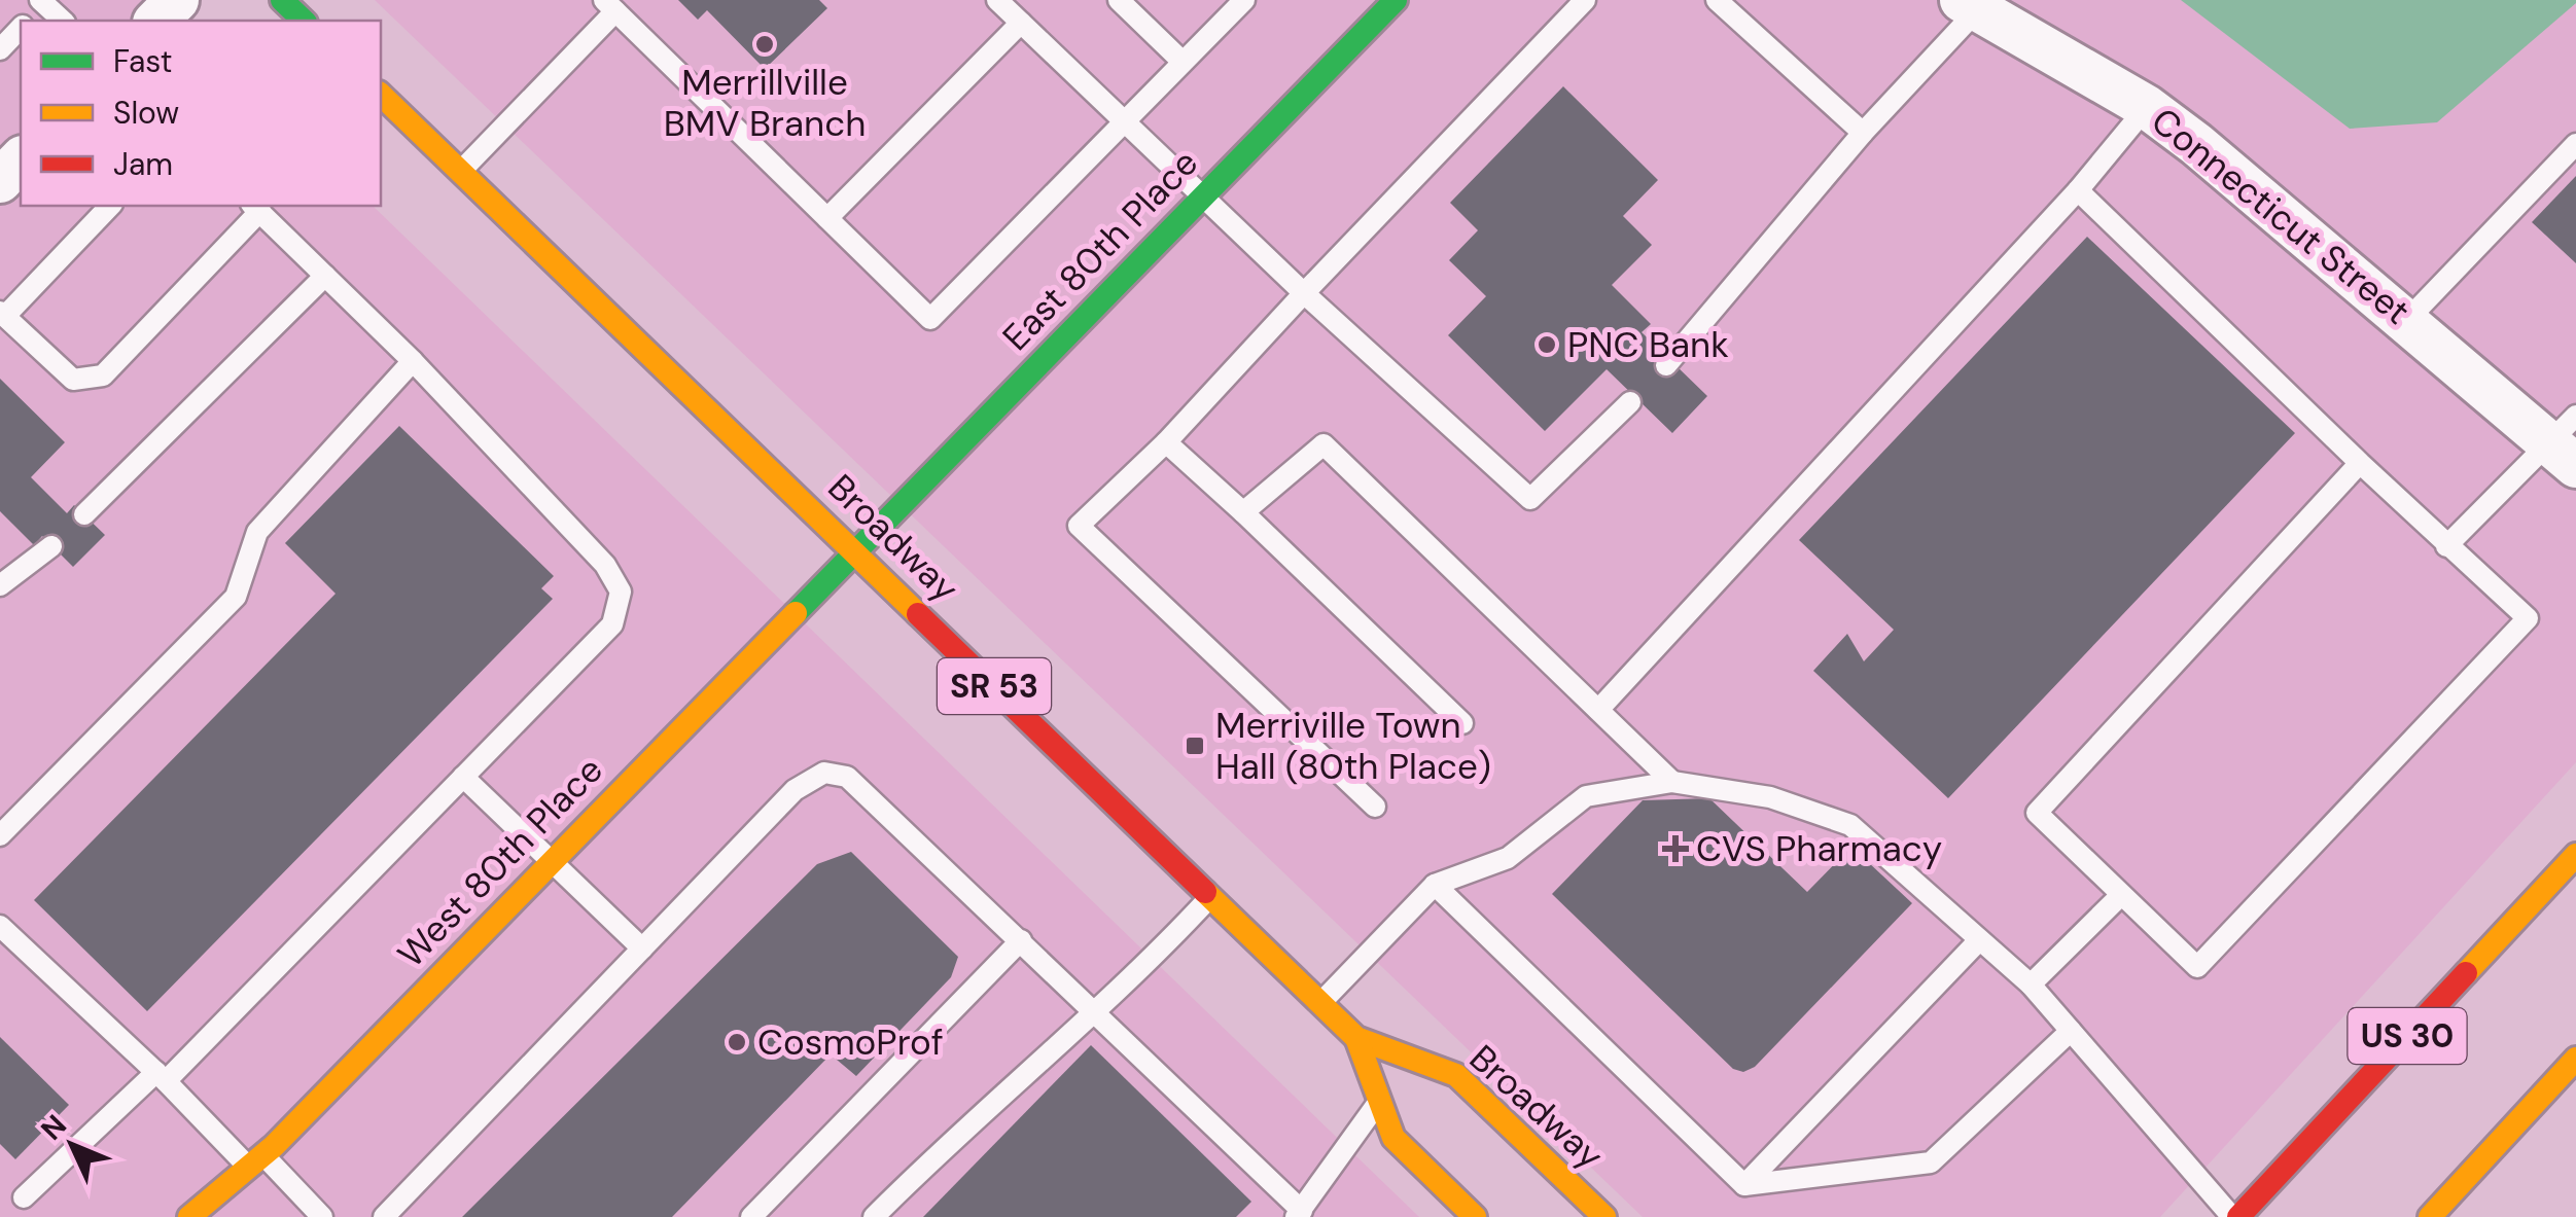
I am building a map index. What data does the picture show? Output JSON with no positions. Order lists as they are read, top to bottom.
{
  "streets": {
    "main road": [
      "East 80th Place",
      "Broadway",
      "SR 53",
      "West 80th Place",
      "US 30"
    ],
    "street": ["Connecticut Street"]
  },
  "crossings": [
    ["East 80th Place", "Broadway"],
    ["East 80th Place", "West 80th Place"],
    ["Broadway", "West 80th Place"]
  ],
  "places": {
    "other": ["Merrillville BMV Branch", "PNC Bank", "CosmoProf"],
    "transit": ["Merriville Town Hall (80th Place)"],
    "health": ["CVS Pharmacy"]
  },
  "legend": ["Fast", "Slow", "Jam"],
  "north": "top left"
}
